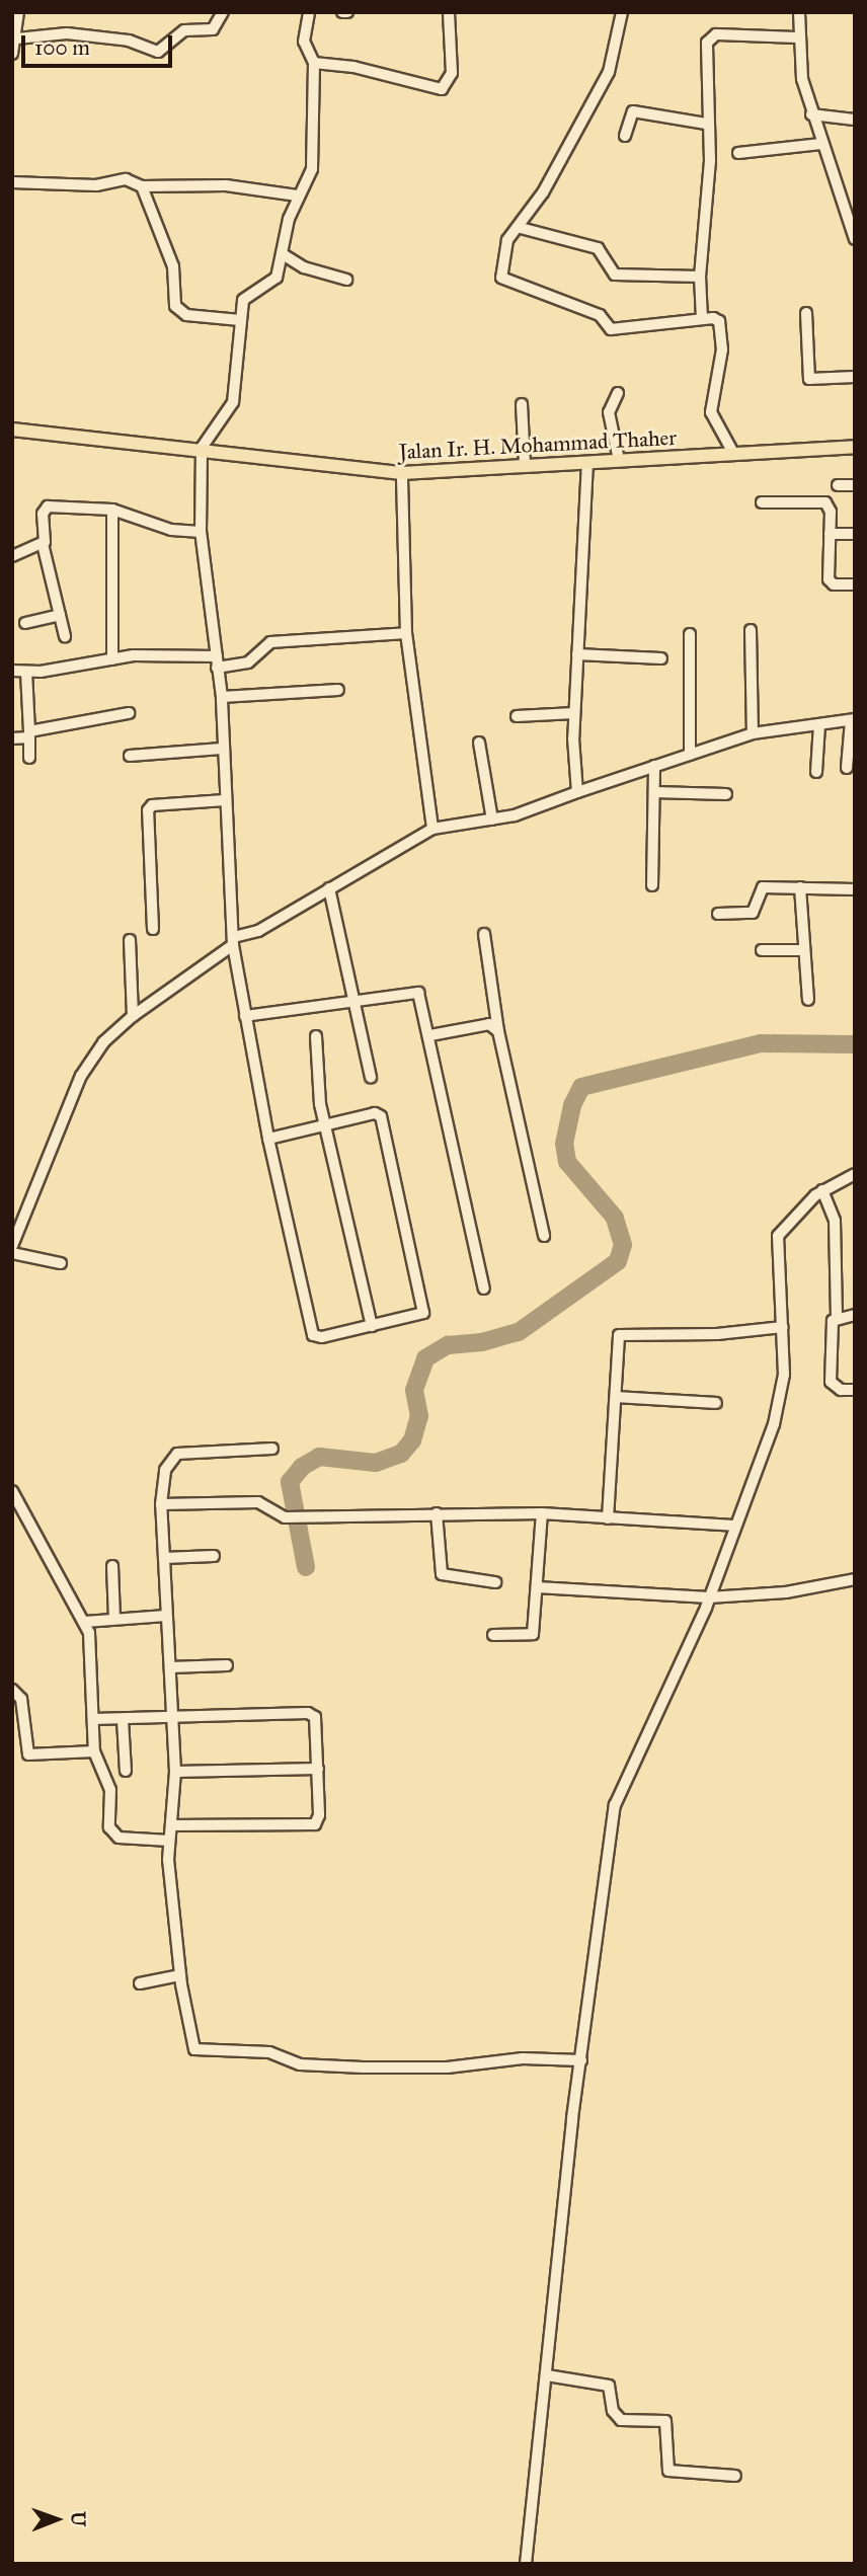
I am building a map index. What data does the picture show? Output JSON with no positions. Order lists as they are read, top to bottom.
{
  "streets": {
    "main road": ["Jalan Ir. H. Mohammad Thaher"]
  },
  "scale_bar": "100 m",
  "north": "right"
}
